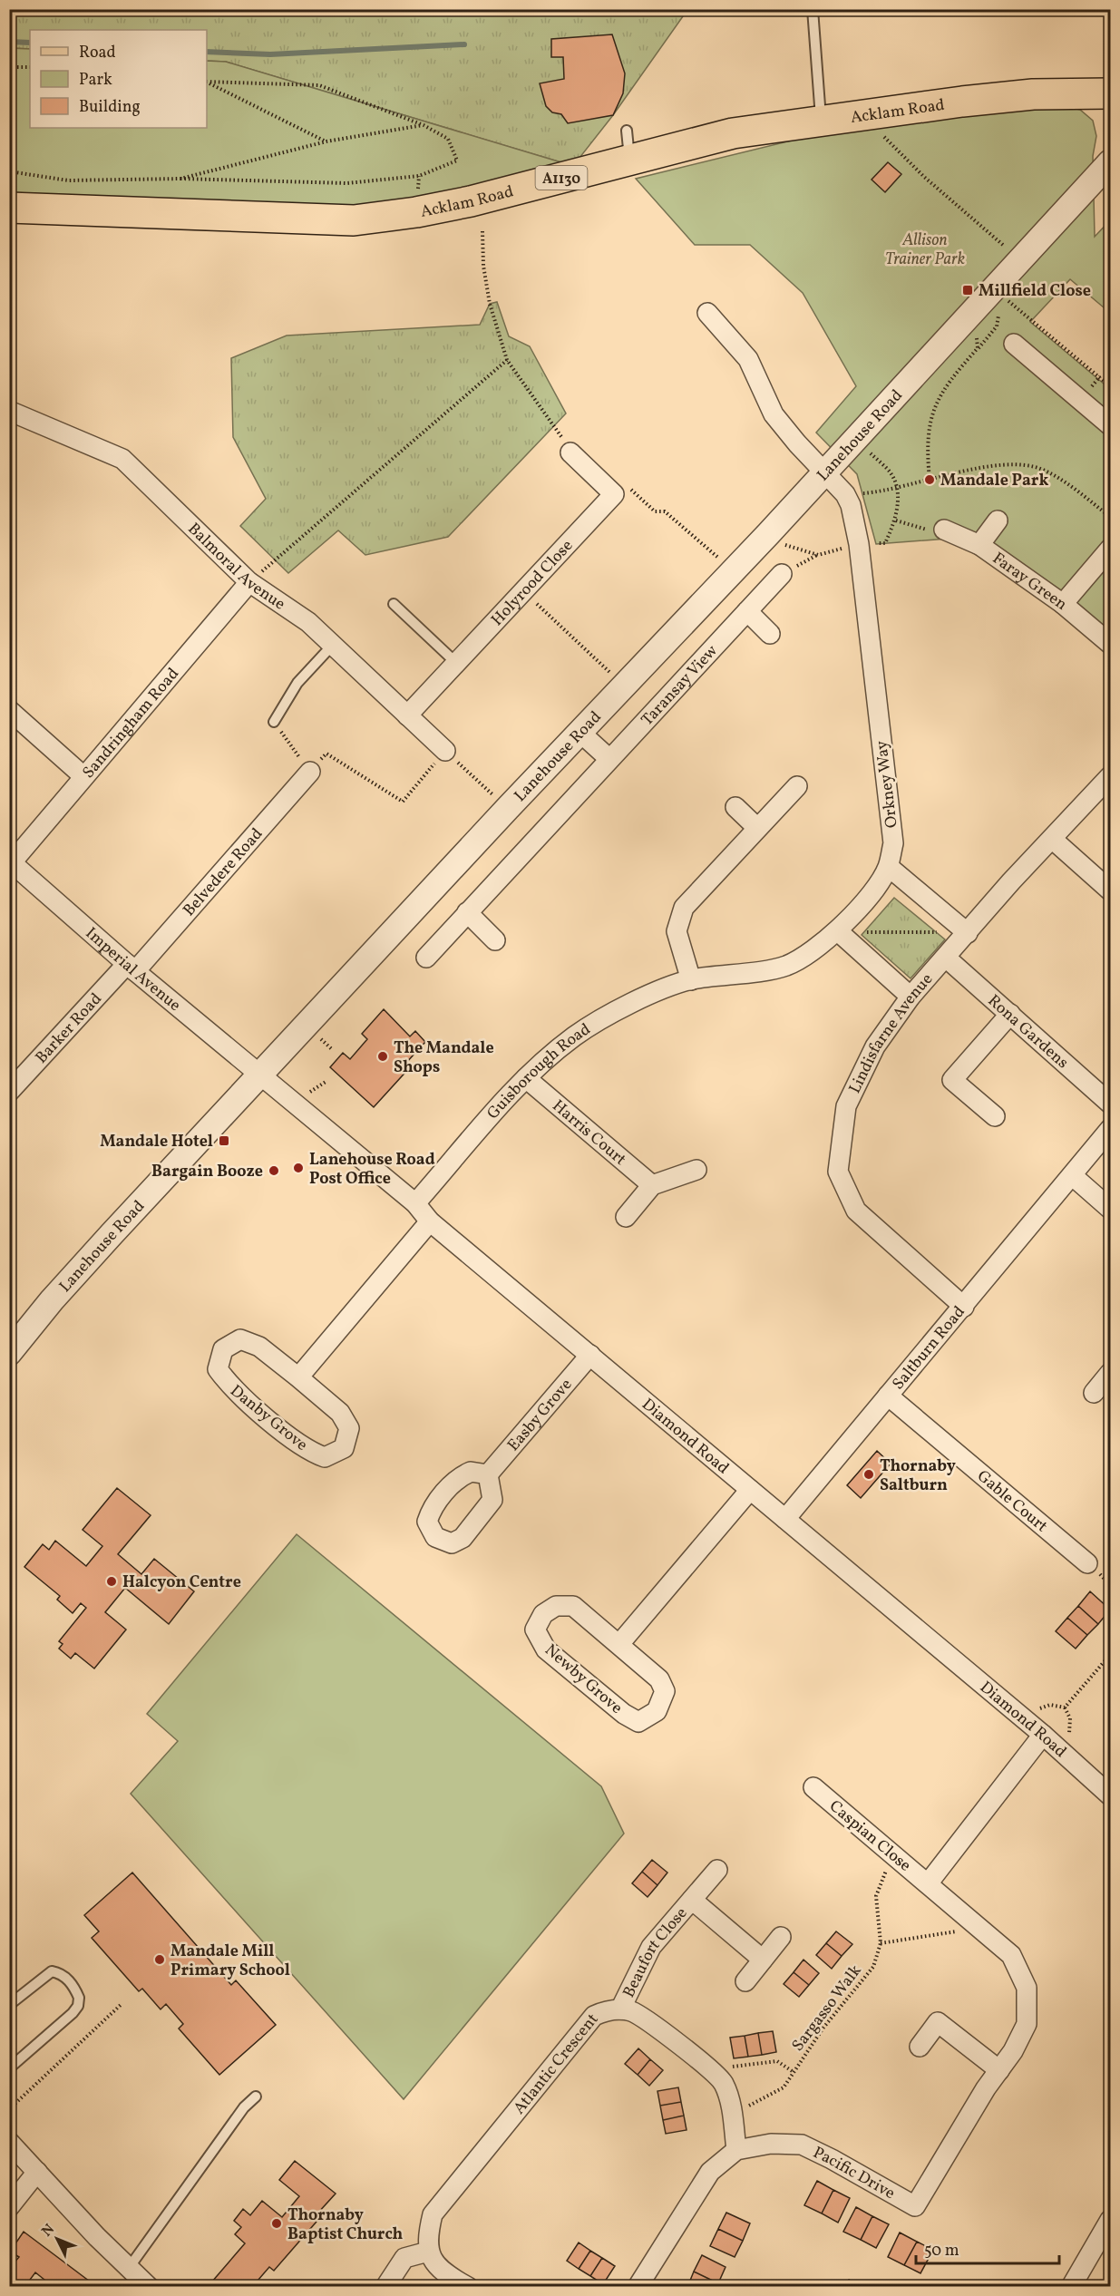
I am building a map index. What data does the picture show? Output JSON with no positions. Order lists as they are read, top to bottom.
{
  "streets": {
    "main road": ["Acklam Road", "A1130"],
    "street": [
      "Lanehouse Road",
      "Balmoral Avenue",
      "Faray Green",
      "Holyrood Close",
      "Taransay View",
      "Sandringham Road",
      "Orkney Way",
      "Belvedere Road",
      "Imperial Avenue",
      "Barker Road",
      "Rona Gardens",
      "Lindisfarne Avenue",
      "Guisborough Road",
      "Harris Court",
      "Saltburn Road",
      "Easby Grove",
      "Danby Grove",
      "Diamond Road",
      "Gable Court",
      "Newby Grove",
      "Caspian Close",
      "Beaufort Close",
      "Atlantic Crescent",
      "Pacific Drive"
    ],
    "path": ["Sargasso Walk"]
  },
  "crossings": [
    ["Lanehouse Road", "Orkney Way"],
    ["Lanehouse Road", "Imperial Avenue"],
    ["Lanehouse Road", "Diamond Road"],
    ["Balmoral Avenue", "Holyrood Close"],
    ["Balmoral Avenue", "Sandringham Road"],
    ["Sandringham Road", "Imperial Avenue"],
    ["Orkney Way", "Guisborough Road"],
    ["Belvedere Road", "Imperial Avenue"],
    ["Belvedere Road", "Barker Road"],
    ["Imperial Avenue", "Barker Road"],
    ["Imperial Avenue", "Diamond Road"],
    ["Rona Gardens", "Lindisfarne Avenue"],
    ["Lindisfarne Avenue", "Saltburn Road"],
    ["Guisborough Road", "Harris Court"],
    ["Guisborough Road", "Diamond Road"],
    ["Saltburn Road", "Diamond Road"],
    ["Saltburn Road", "Gable Court"],
    ["Easby Grove", "Diamond Road"],
    ["Caspian Close", "Sargasso Walk"],
    ["Caspian Close", "Pacific Drive"],
    ["Beaufort Close", "Atlantic Crescent"],
    ["Sargasso Walk", "Atlantic Crescent"],
    ["Atlantic Crescent", "Pacific Drive"]
  ],
  "parks": ["Allison Trainer Park"],
  "places": {
    "transit": ["Millfield Close", "Mandale Hotel"],
    "other": [
      "Mandale Park",
      "The Mandale Shops",
      "Lanehouse Road Post Office",
      "Bargain Booze",
      "Thornaby Saltburn",
      "Halcyon Centre",
      "Mandale Mill Primary School",
      "Thornaby Baptist Church"
    ]
  },
  "legend": ["Road", "Park", "Building"],
  "scale_bar": "50 m",
  "north": "top left"
}
